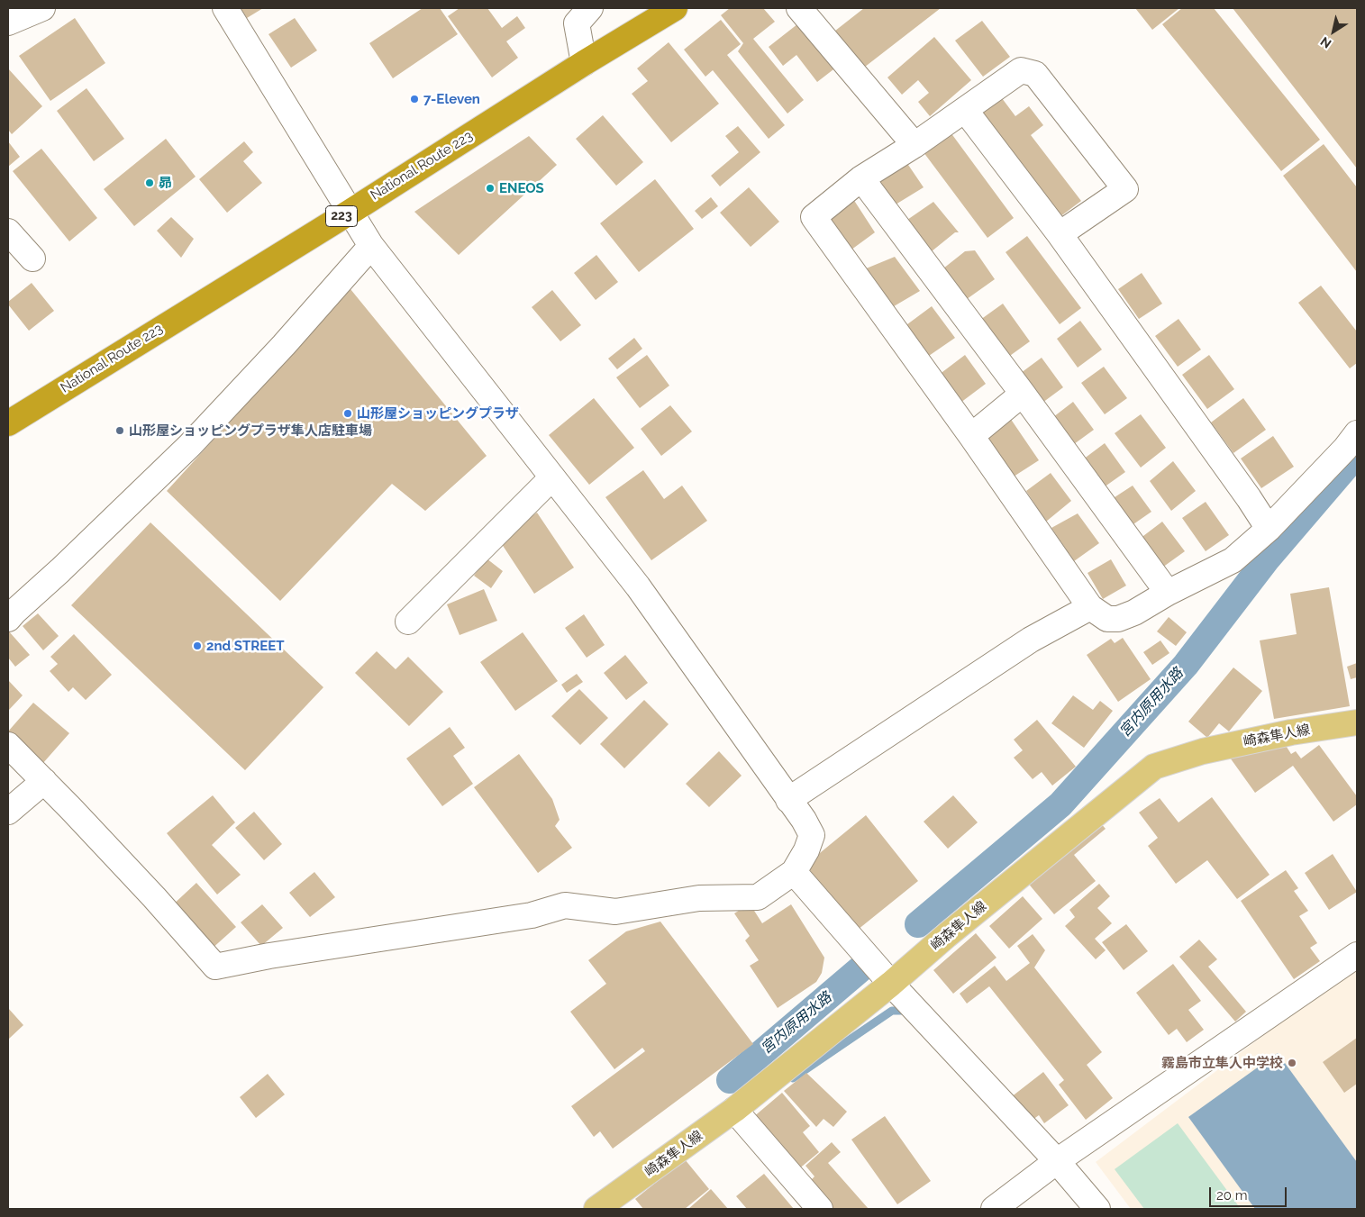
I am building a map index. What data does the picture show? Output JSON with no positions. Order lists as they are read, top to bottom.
{
  "streets": {
    "highway": ["National Route 223", "223"],
    "main road": ["崎森隼人線"]
  },
  "water": ["宮内原用水路"],
  "places": [
    "7-Eleven",
    "昴",
    "ENEOS",
    "山形屋ショッピングプラザ",
    "山形屋ショッピングプラザ隼人店駐車場",
    "2nd STREET",
    "霧島市立隼人中学校"
  ],
  "scale_bar": "20 m",
  "north": "bottom left"
}
